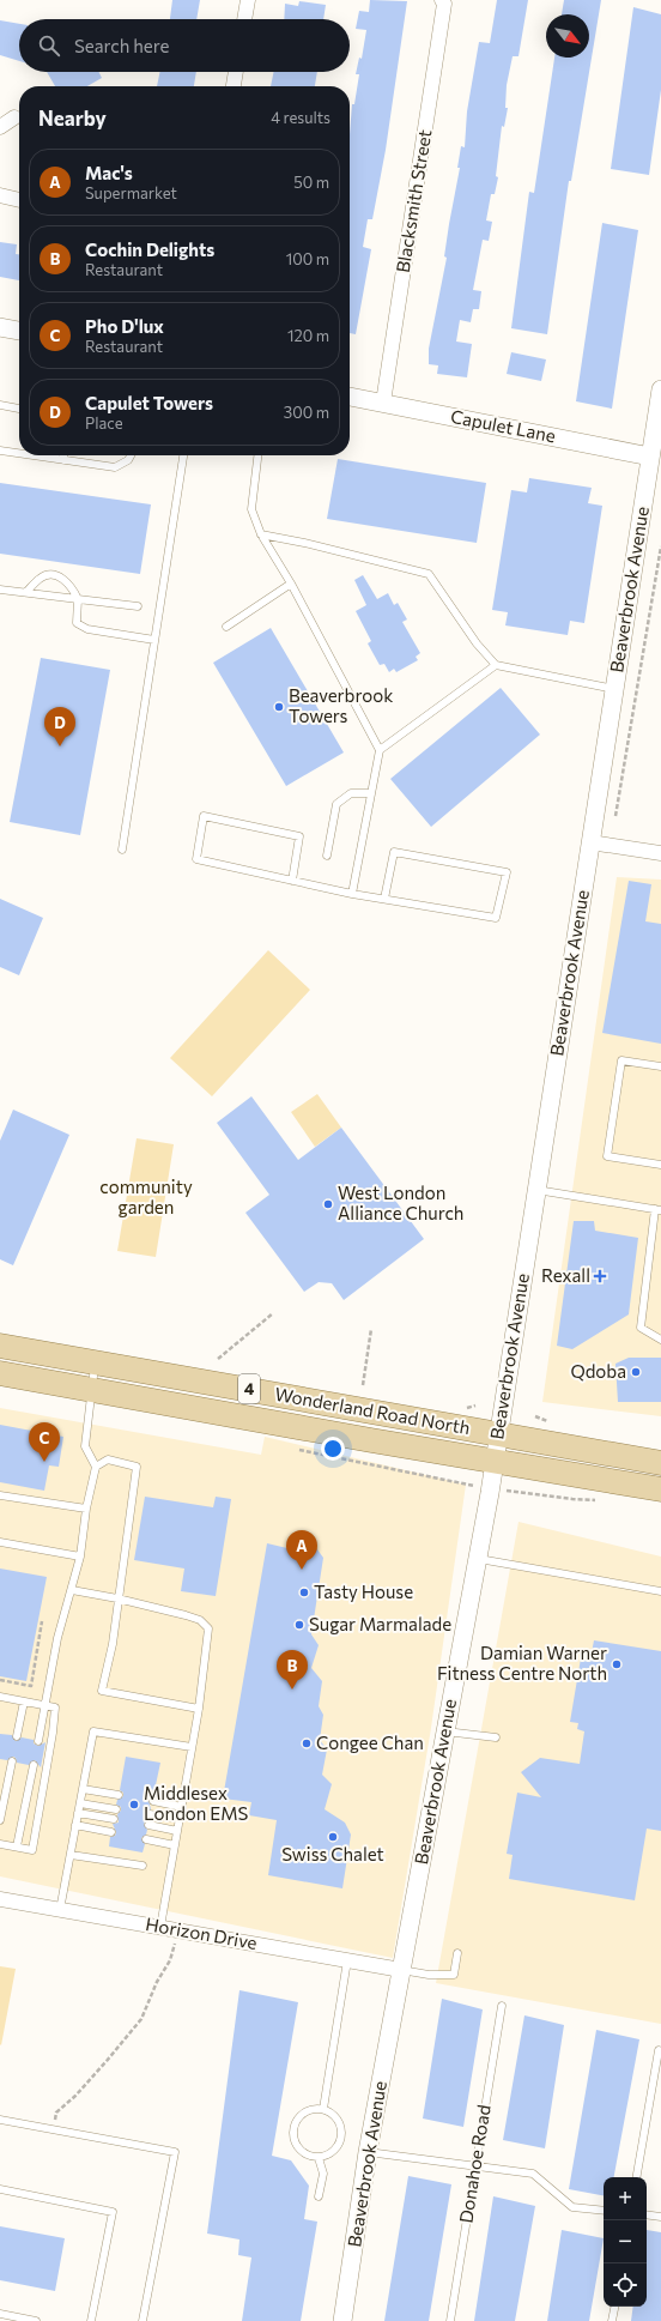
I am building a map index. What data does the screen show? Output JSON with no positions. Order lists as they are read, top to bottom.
{
  "streets": {
    "main road": ["4", "Wonderland Road North"],
    "street": [
      "Blacksmith Street",
      "Capulet Lane",
      "Beaverbrook Avenue",
      "Horizon Drive"
    ],
    "lane": ["Donahoe Road"]
  },
  "crossings": [
    ["Blacksmith Street", "Capulet Lane"],
    ["Capulet Lane", "Beaverbrook Avenue"],
    ["Beaverbrook Avenue", "Wonderland Road North"],
    ["Beaverbrook Avenue", "Horizon Drive"]
  ],
  "parks": ["community garden"],
  "places": {
    "other": [
      "Beaverbrook Towers",
      "West London Alliance Church",
      "Qdoba",
      "Tasty House",
      "Sugar Marmalade",
      "Damian Warner Fitness Centre North",
      "Congee Chan",
      "Middlesex London EMS",
      "Swiss Chalet"
    ],
    "health": ["Rexall"]
  },
  "north": "bottom right",
  "page": {
    "search": "Search here",
    "heading": ["Nearby", "4 results"],
    "list": [
      {
        "mark": "A",
        "name": "Mac's",
        "note": "Supermarket",
        "value": "50 m"
      },
      {
        "mark": "B",
        "name": "Cochin Delights",
        "note": "Restaurant",
        "value": "100 m"
      },
      {
        "mark": "C",
        "name": "Pho D'lux",
        "note": "Restaurant",
        "value": "120 m"
      },
      {
        "mark": "D",
        "name": "Capulet Towers",
        "note": "Place",
        "value": "300 m"
      }
    ],
    "pins": [
      "D",
      "C",
      "A",
      "B"
    ],
    "map_buttons": ["+", "−"]
  }
}
